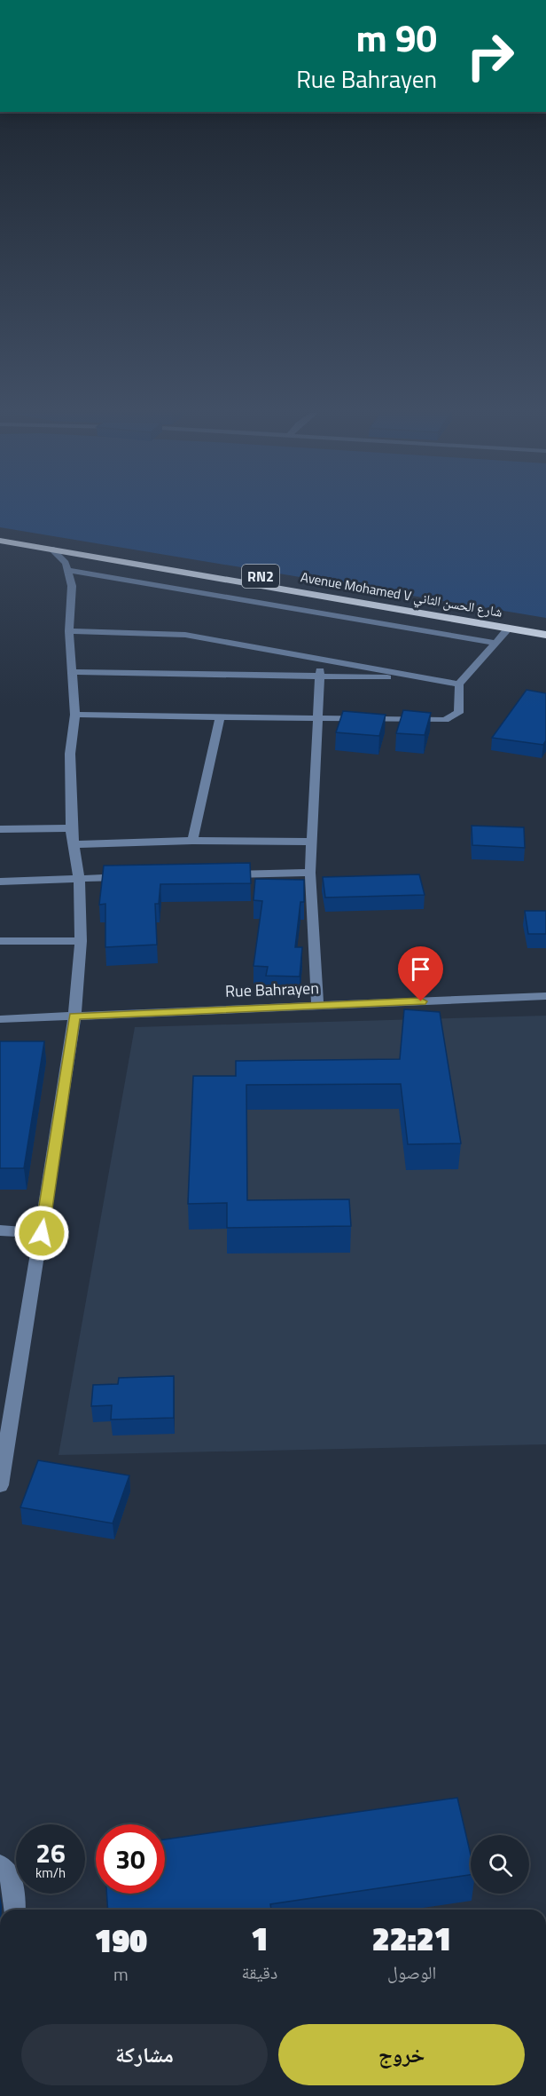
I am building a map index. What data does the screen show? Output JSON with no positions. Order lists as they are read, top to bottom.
{
  "streets": {
    "highway": ["RN2", "Avenue Mohamed V شارع الحسن الثاني"],
    "street": ["Rue Bahrayen"]
  },
  "page": {
    "turn": ["90 m", "Rue Bahrayen"],
    "speed": "26 km/h",
    "limit": "30",
    "eta": [
      "22:21",
      "الوصول",
      "1",
      "دقيقة",
      "190",
      "m"
    ],
    "buttons": ["خروج", "مشاركة"]
  }
}
